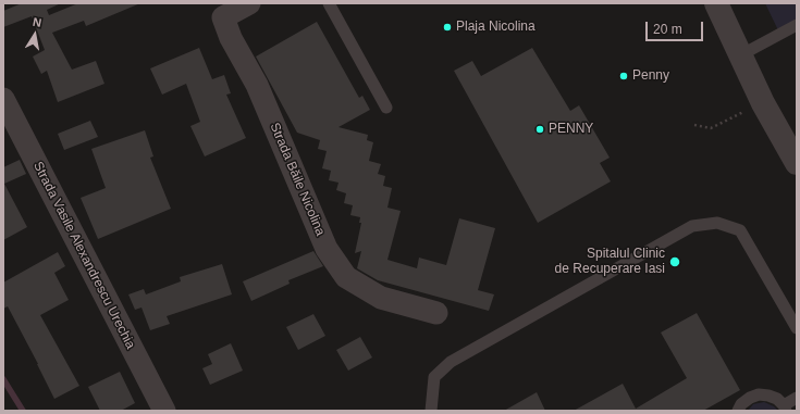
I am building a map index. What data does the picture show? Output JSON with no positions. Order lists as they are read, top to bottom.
{
  "streets": {
    "street": ["Strada Băile Nicolina", "Strada Vasile Alexandrescu Urechia"]
  },
  "places": [
    "Plaja Nicolina",
    "Penny",
    "PENNY",
    "Spitalul Clinic de Recuperare Iasi"
  ],
  "scale_bar": "20 m",
  "north": "top"
}
